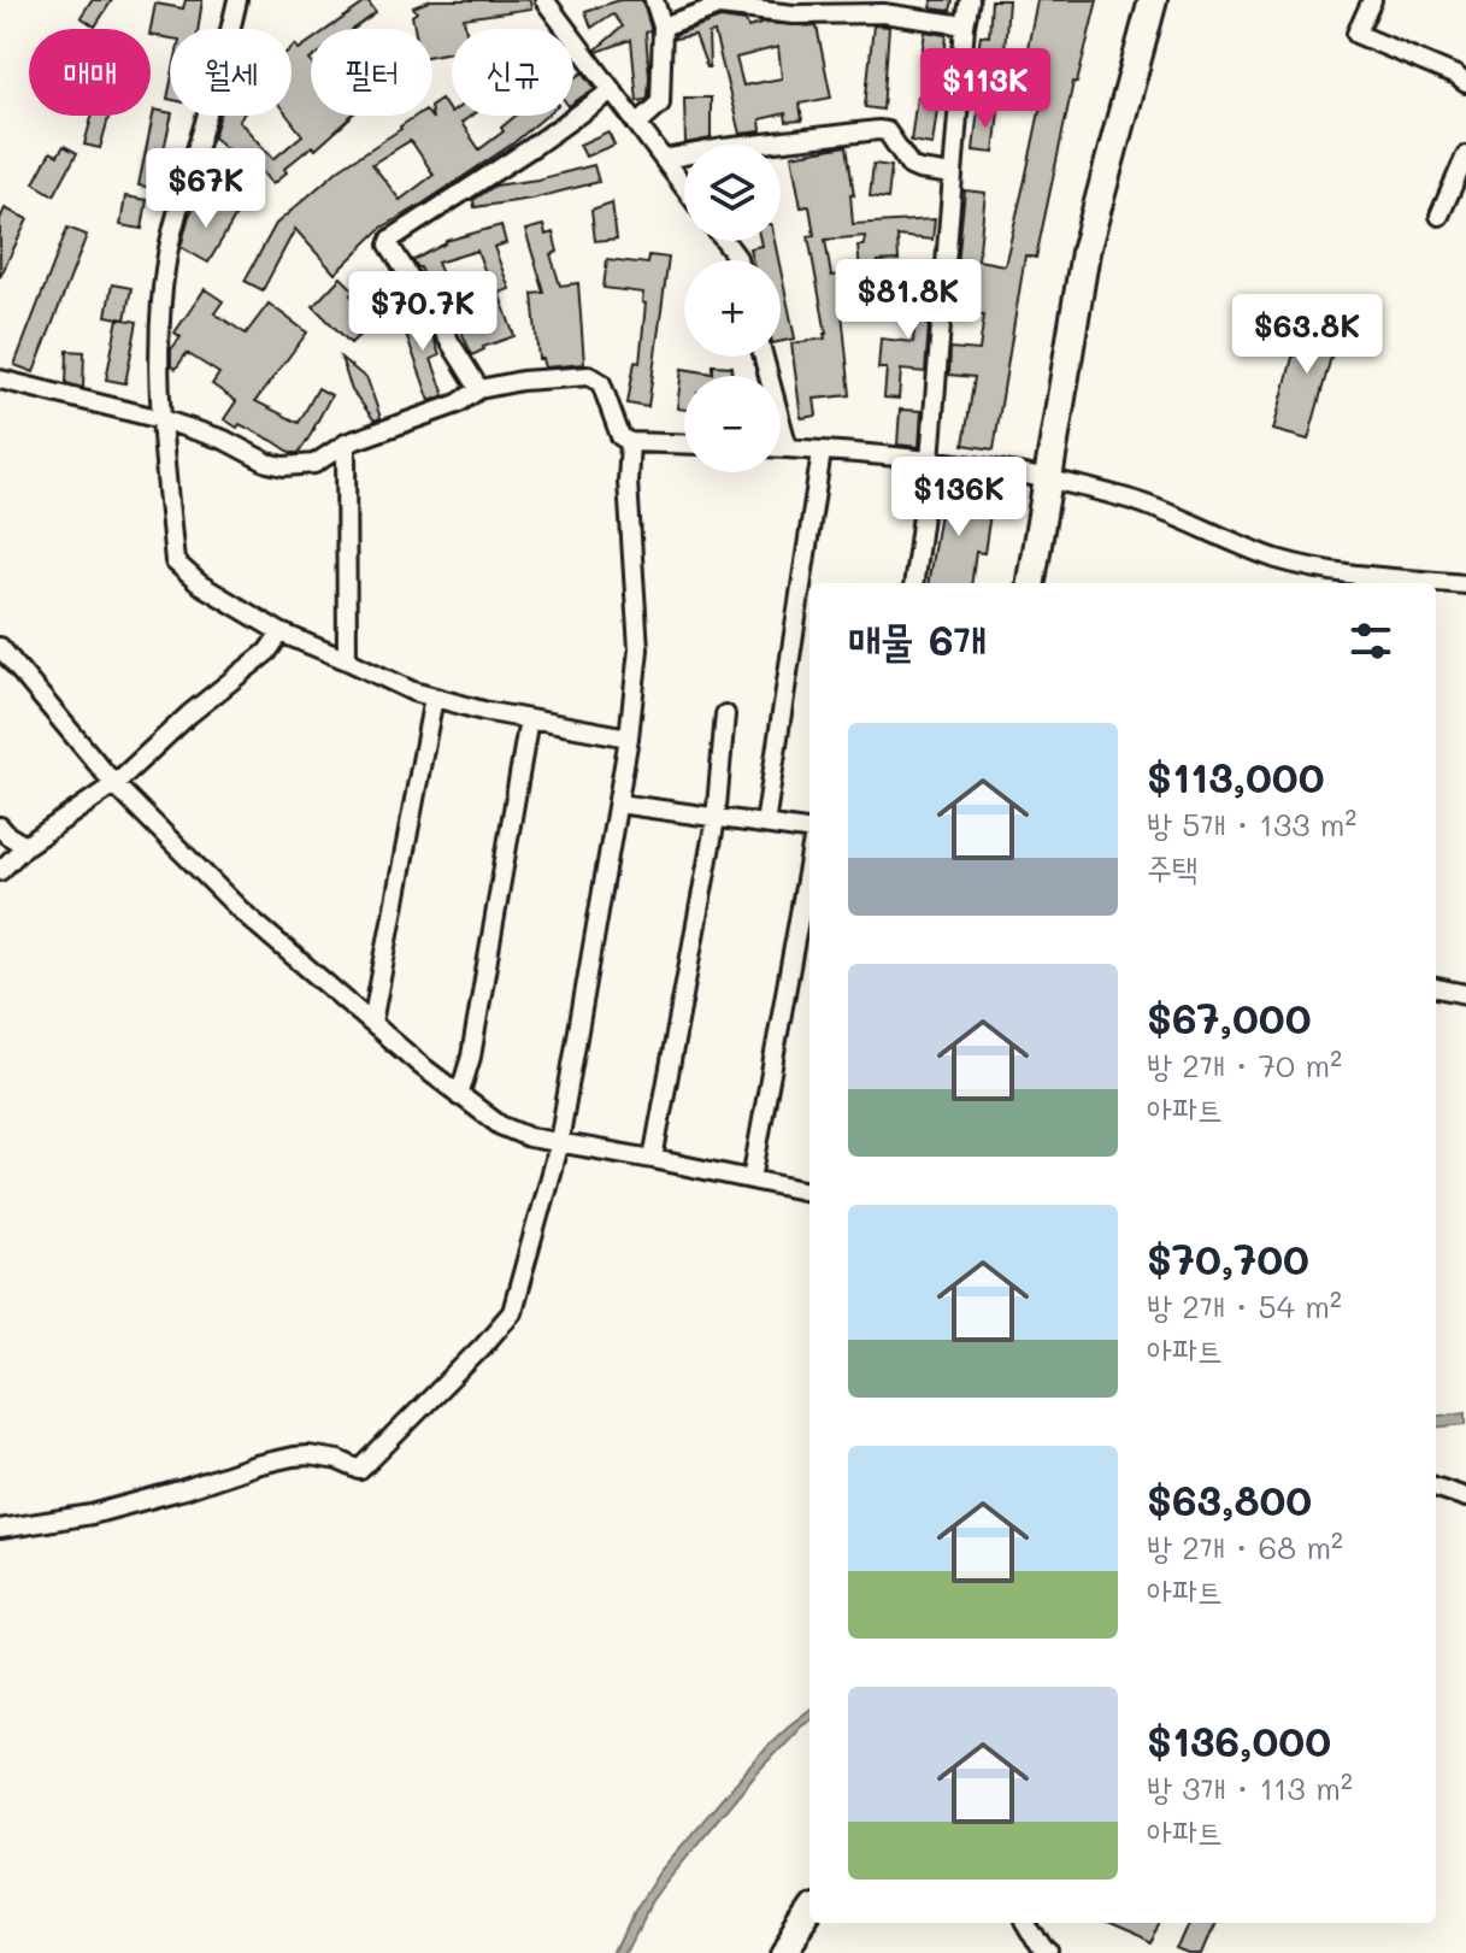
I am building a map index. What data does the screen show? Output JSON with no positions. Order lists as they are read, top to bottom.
{
  "page": {
    "chip": [
      "매매",
      "월세",
      "필터",
      "신규"
    ],
    "price": [
      "$113K",
      "$67K",
      "$81.8K",
      "$70.7K",
      "$63.8K",
      "$136K"
    ],
    "map_buttons": ["+", "−"],
    "heading": "매물 6개",
    "list": [
      {
        "name": "$113,000",
        "note": "방 5개 · 133 m² · 주택"
      },
      {
        "name": "$67,000",
        "note": "방 2개 · 70 m² · 아파트"
      },
      {
        "name": "$70,700",
        "note": "방 2개 · 54 m² · 아파트"
      },
      {
        "name": "$63,800",
        "note": "방 2개 · 68 m² · 아파트"
      },
      {
        "name": "$136,000",
        "note": "방 3개 · 113 m² · 아파트"
      }
    ]
  }
}
